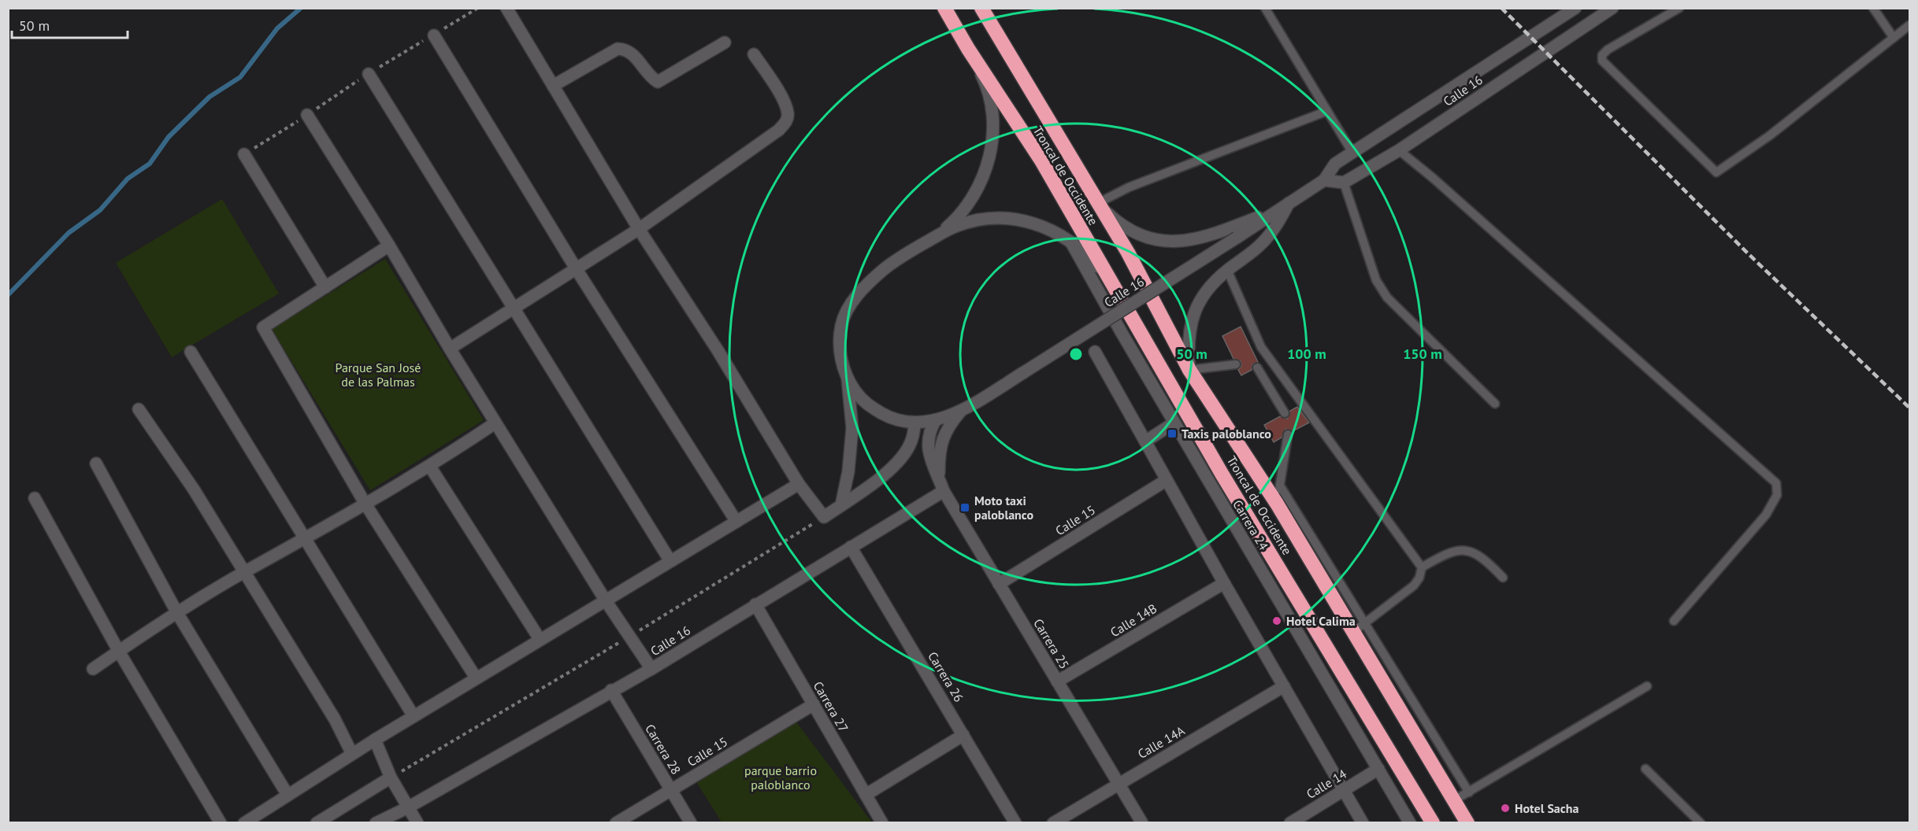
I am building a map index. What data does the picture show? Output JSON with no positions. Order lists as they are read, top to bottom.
{
  "streets": {
    "highway": ["Troncal de Occidente"],
    "street": [
      "Calle 16",
      "Calle 15",
      "Carrera 24",
      "Calle 14B",
      "Carrera 25",
      "Carrera 26",
      "Carrera 27",
      "Calle 14A",
      "Carrera 28",
      "Calle 14"
    ]
  },
  "crossings": [
    ["Calle 16", "Carrera 25"],
    ["Calle 16", "Carrera 26"],
    ["Calle 16", "Carrera 27"],
    ["Calle 16", "Carrera 28"],
    ["Calle 15", "Carrera 25"],
    ["Calle 15", "Carrera 27"],
    ["Calle 15", "Carrera 28"],
    ["Carrera 24", "Calle 14"],
    ["Calle 14B", "Carrera 25"],
    ["Carrera 25", "Calle 14A"]
  ],
  "parks": ["Parque San José de las Palmas", "parque barrio paloblanco"],
  "places": {
    "transit": ["Taxis paloblanco", "Moto taxi paloblanco"],
    "other": ["Hotel Calima", "Hotel Sacha"]
  },
  "scale_bar": "50 m",
  "rings": ["50 m", "100 m", "150 m"]
}
